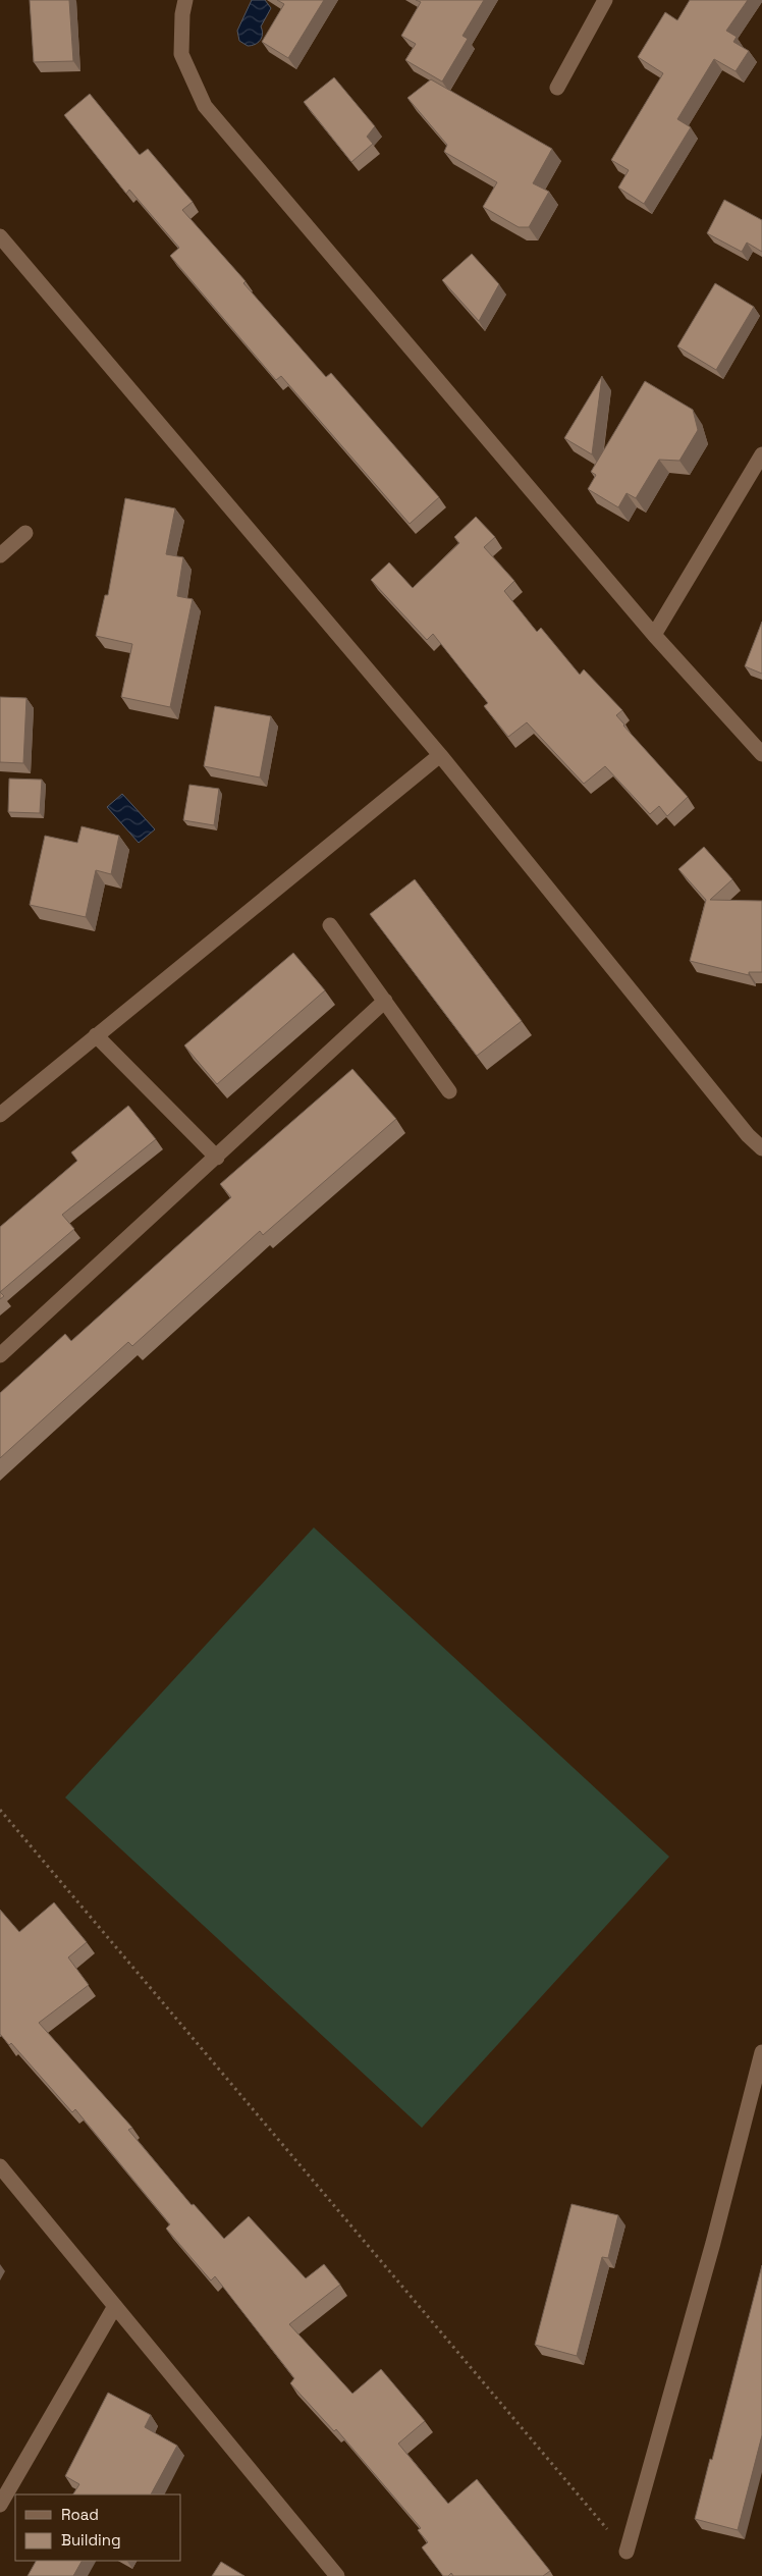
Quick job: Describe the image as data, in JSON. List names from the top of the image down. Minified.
{"legend":["Road","Building"]}
